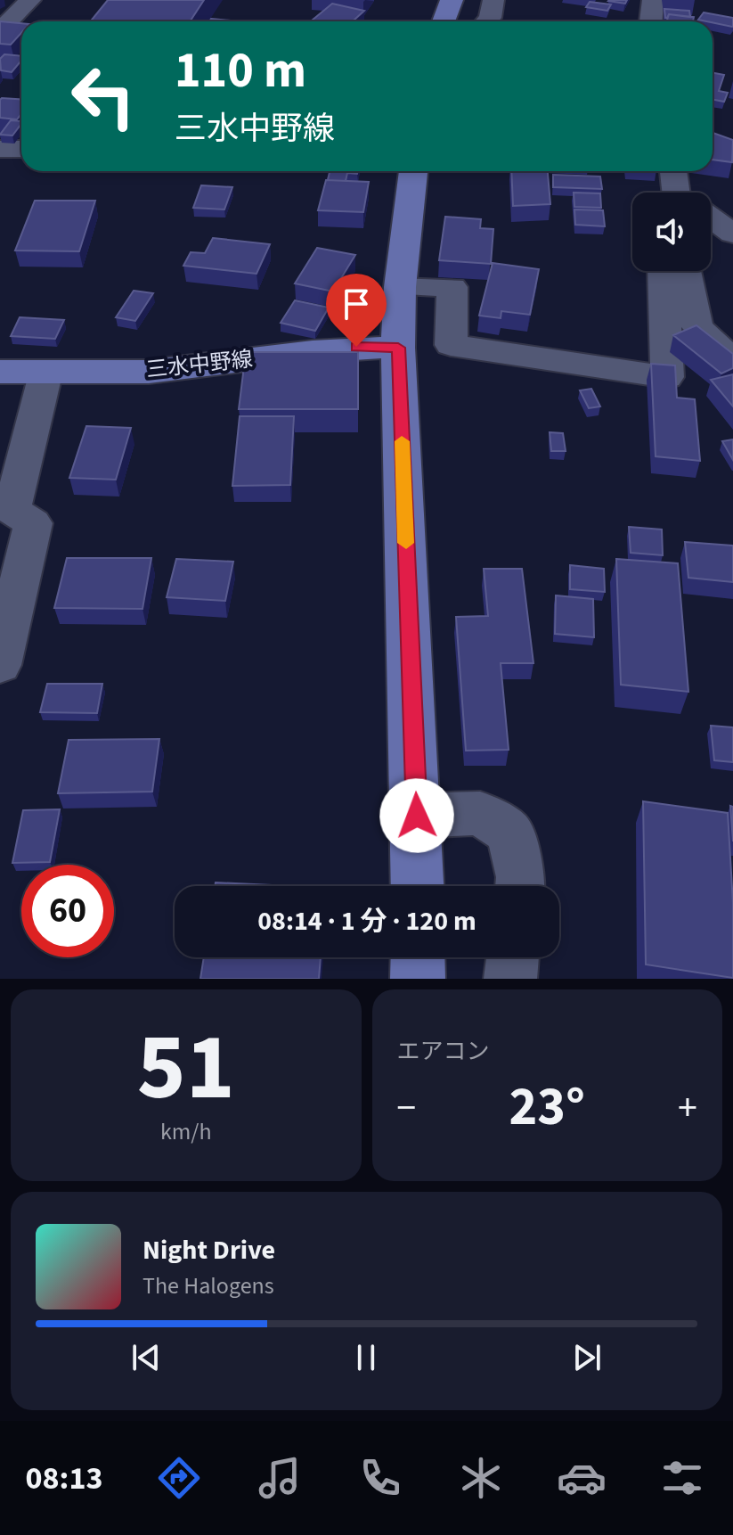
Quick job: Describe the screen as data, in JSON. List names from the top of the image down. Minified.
{"streets":{"main road":["三水中野線"]},"page":{"turn":["110 m","三水中野線"],"limit":"60","trip":"08:14 · 1 分 · 120 m","tile":[["51","km/h"],"エアコン"],"heat":["−","23°","+"],"song":["Night Drive","The Halogens"],"tabs":"08:13"}}
